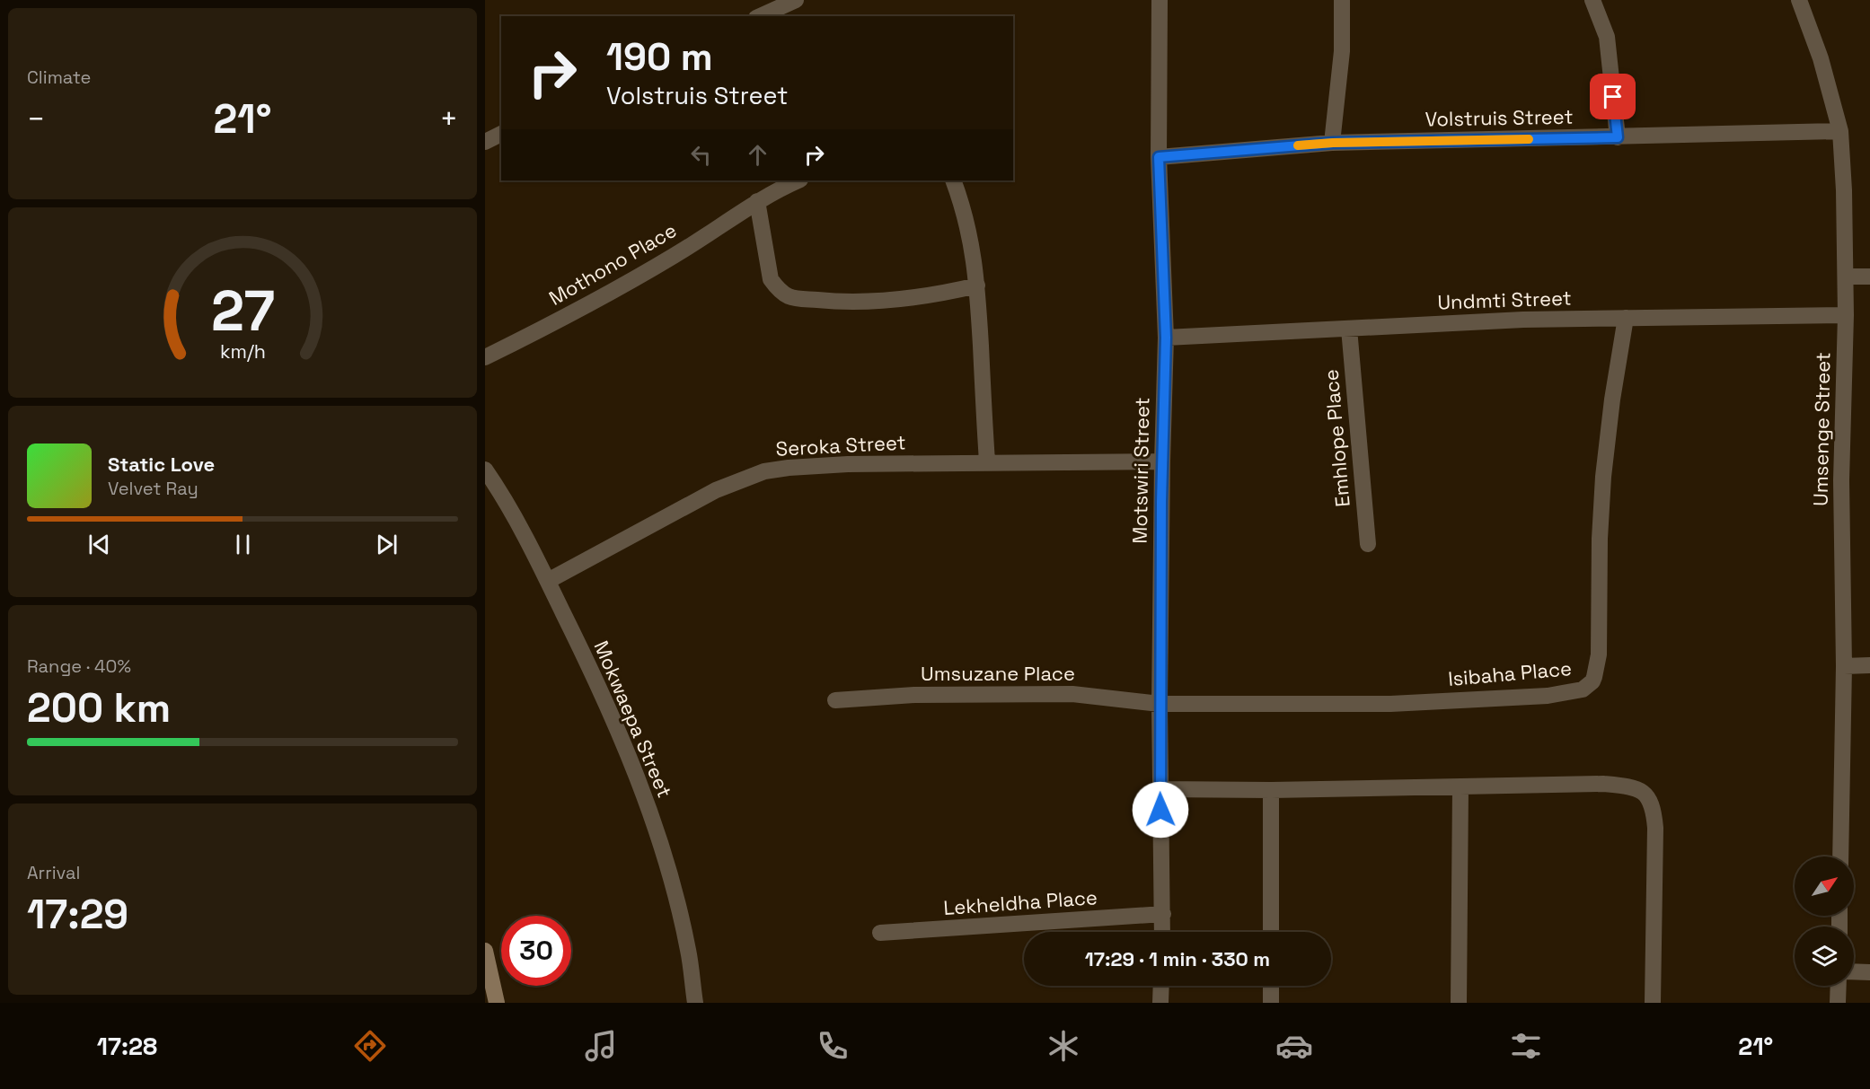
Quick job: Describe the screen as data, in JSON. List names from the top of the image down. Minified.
{"streets":{"street":["Volstruis Street","Mothono Place","Undmti Street","Umsenge Street","Emhlope Place","Seroka Street","Motswiri Street","Umsuzane Place","Isibaha Place","Mokwaepa Street","Lekheldha Place"]},"crossings":[["Volstruis Street","Umsenge Street"],["Volstruis Street","Motswiri Street"],["Undmti Street","Umsenge Street"],["Undmti Street","Emhlope Place"],["Undmti Street","Motswiri Street"],["Undmti Street","Isibaha Place"],["Seroka Street","Motswiri Street"],["Seroka Street","Mokwaepa Street"],["Motswiri Street","Umsuzane Place"],["Motswiri Street","Isibaha Place"],["Motswiri Street","Lekheldha Place"],["Umsuzane Place","Isibaha Place"]],"north":"top right","page":{"tile":["Climate",["Range · 40%","200 km"],["Arrival","17:29"]],"turn":["190 m","Volstruis Street"],"heat":["−","21°","+"],"song":["Static Love","Velvet Ray"],"limit":"30","trip":"17:29 · 1 min · 330 m","tabs":["17:28","21°"],"gauge":["27","km/h"]}}
